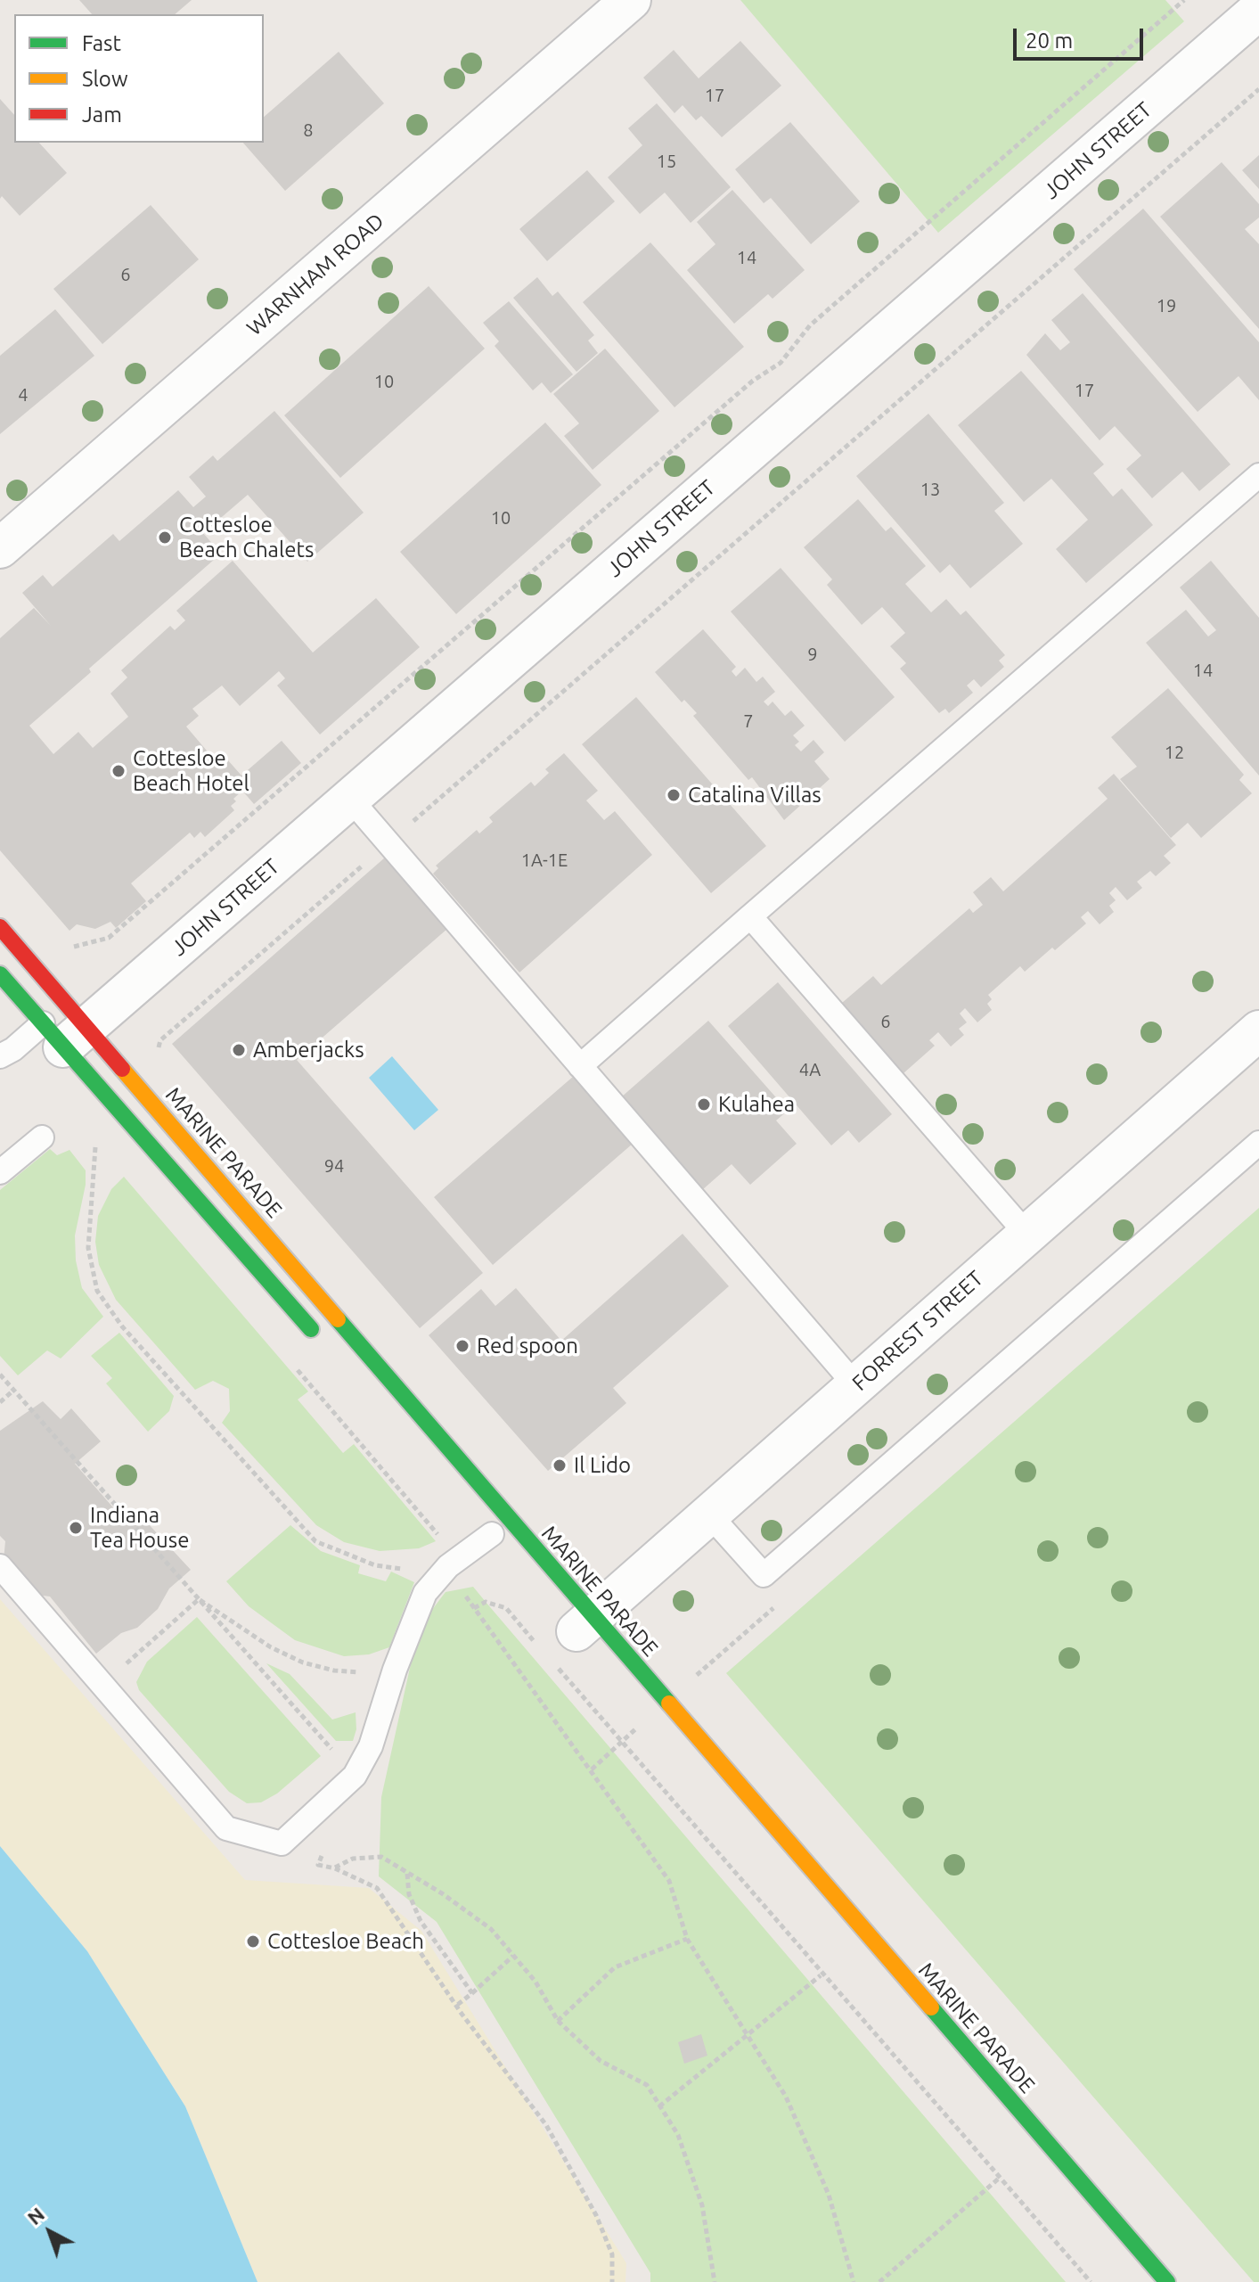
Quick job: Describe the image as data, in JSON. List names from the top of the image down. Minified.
{"streets":{"main road":["MARINE PARADE"],"street":["JOHN STREET","WARNHAM ROAD","FORREST STREET"]},"crossings":[["JOHN STREET","MARINE PARADE"],["MARINE PARADE","FORREST STREET"]],"places":["Cottesloe Beach Chalets","Cottesloe Beach Hotel","Catalina Villas","Amberjacks","Kulahea","Red spoon","Il Lido","Indiana Tea House","Cottesloe Beach"],"house_numbers":["17","8","15","14","6","19","10","17","4","13","10","9","14","7","12","1A-1E","6","4A","94"],"legend":["Fast","Slow","Jam"],"scale_bar":"20 m","north":"top left"}
